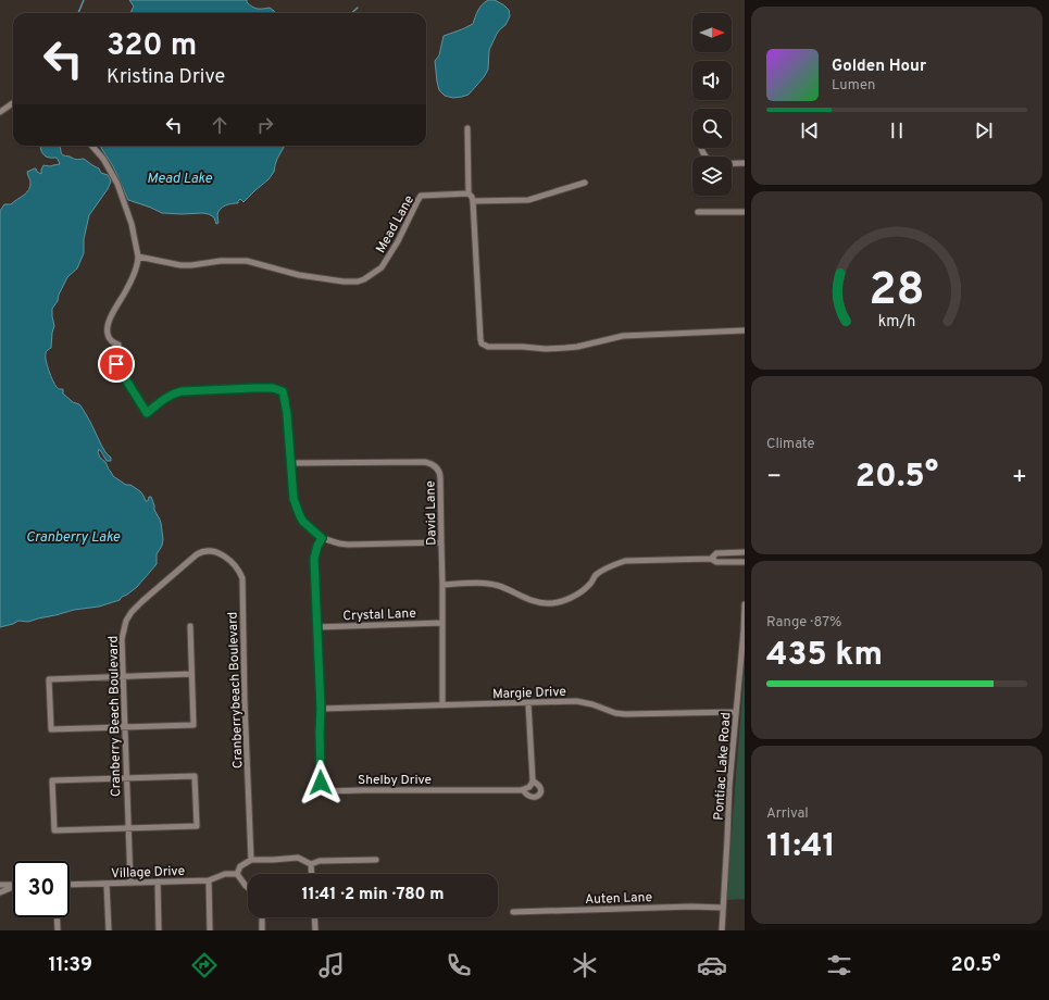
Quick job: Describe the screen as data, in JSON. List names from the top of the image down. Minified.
{"streets":{"street":["Mead Lane","David Lane","Crystal Lane","Cranberrybeach Boulevard","Margie Drive","Cranberry Beach Boulevard","Pontiac Lake Road","Shelby Drive","Village Drive","Auten Lane"]},"crossings":[["David Lane","Crystal Lane"],["David Lane","Margie Drive"],["Crystal Lane","Shelby Drive"],["Cranberrybeach Boulevard","Cranberry Beach Boulevard"],["Margie Drive","Pontiac Lake Road"],["Margie Drive","Shelby Drive"],["Cranberry Beach Boulevard","Village Drive"],["Pontiac Lake Road","Auten Lane"]],"water":["Mead Lake","Cranberry Lake"],"north":"right","page":{"turn":["320 m","Kristina Drive"],"song":["Golden Hour","Lumen"],"tile":["Climate",["Range · 87%","435 km"],["Arrival","11:41"]],"heat":["−","20.5°","+"],"limit":"30","trip":"11:41 · 2 min · 780 m","tabs":["11:39","20.5°"],"gauge":["28","km/h"]}}
